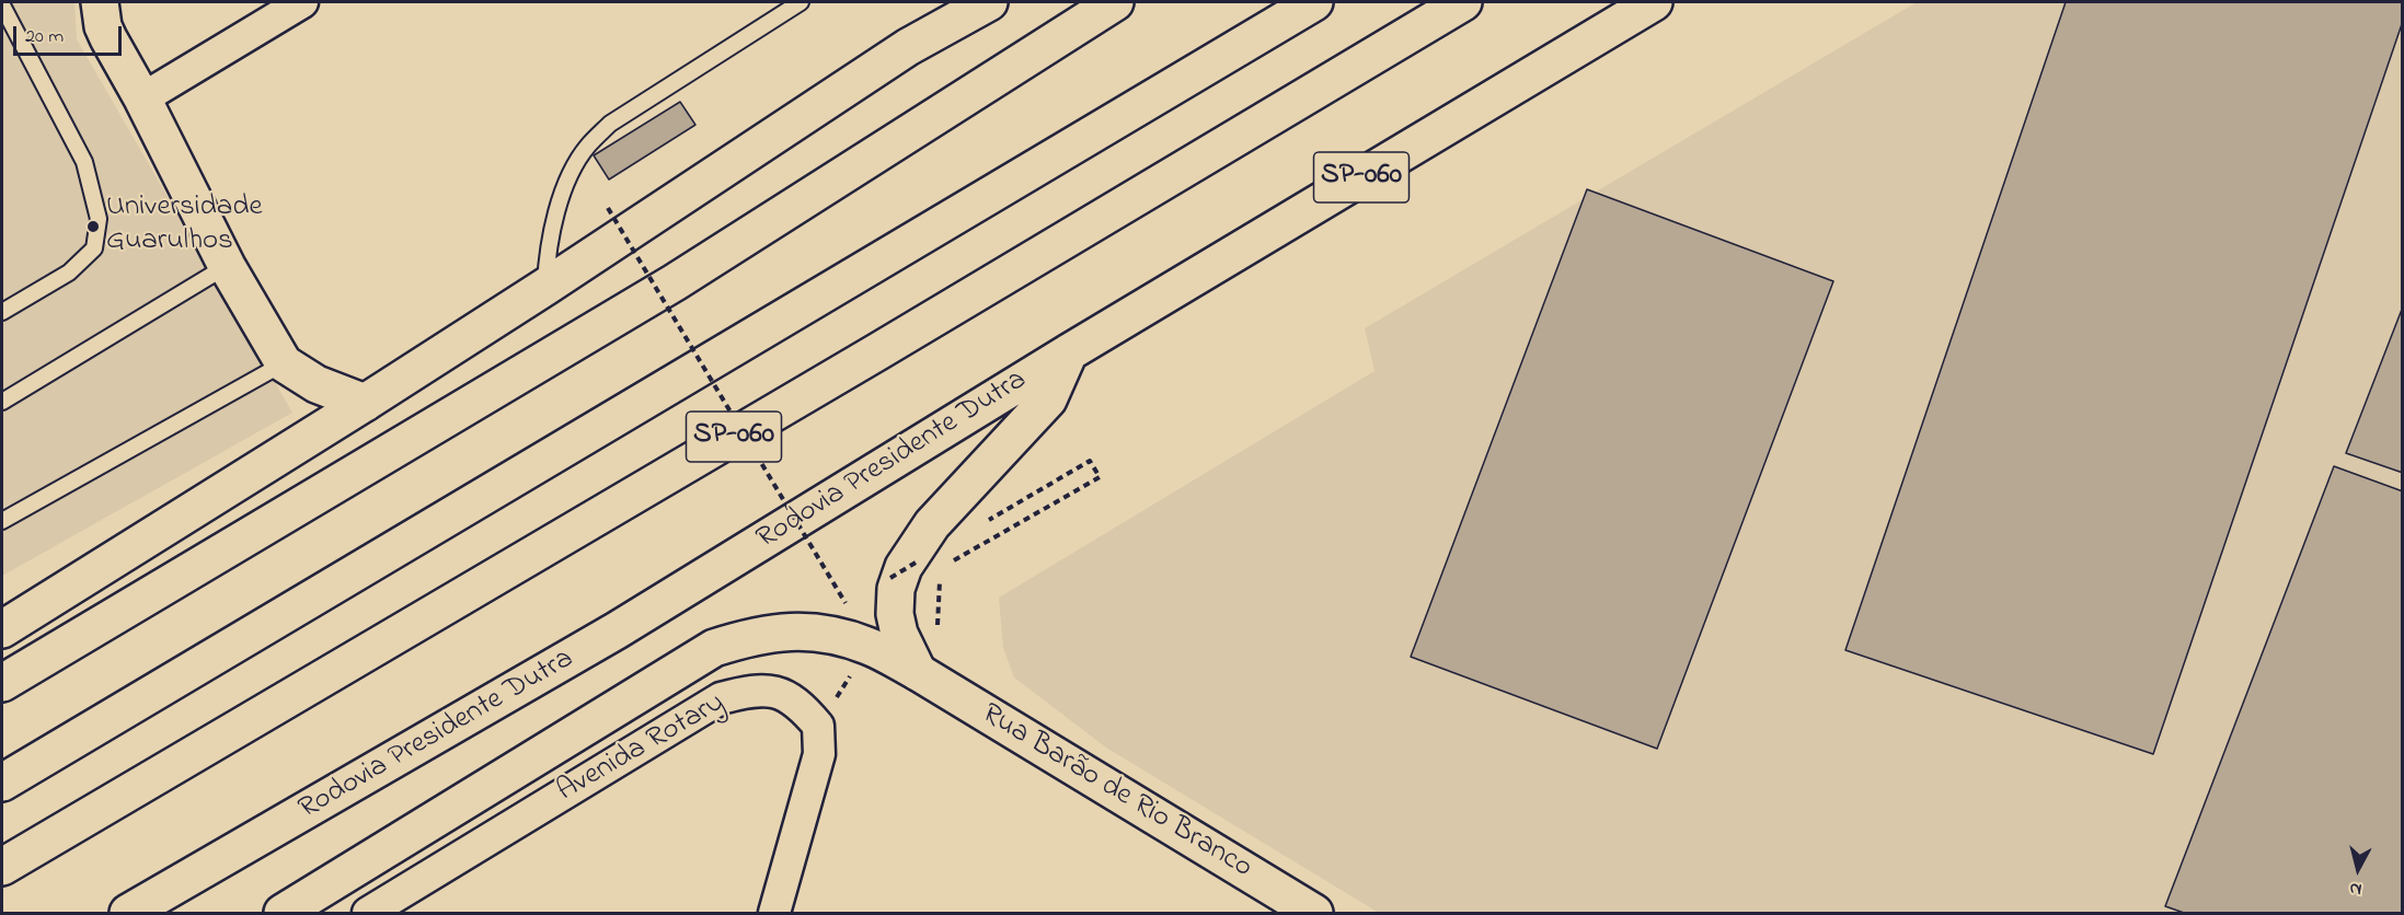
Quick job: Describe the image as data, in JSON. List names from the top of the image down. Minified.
{"streets":{"main road":["SP-060","Rodovia Presidente Dutra","Rua Barão de Rio Branco"],"street":["Avenida Rotary"]},"places":["Universidade Guarulhos"],"scale_bar":"20 m","north":"bottom"}
